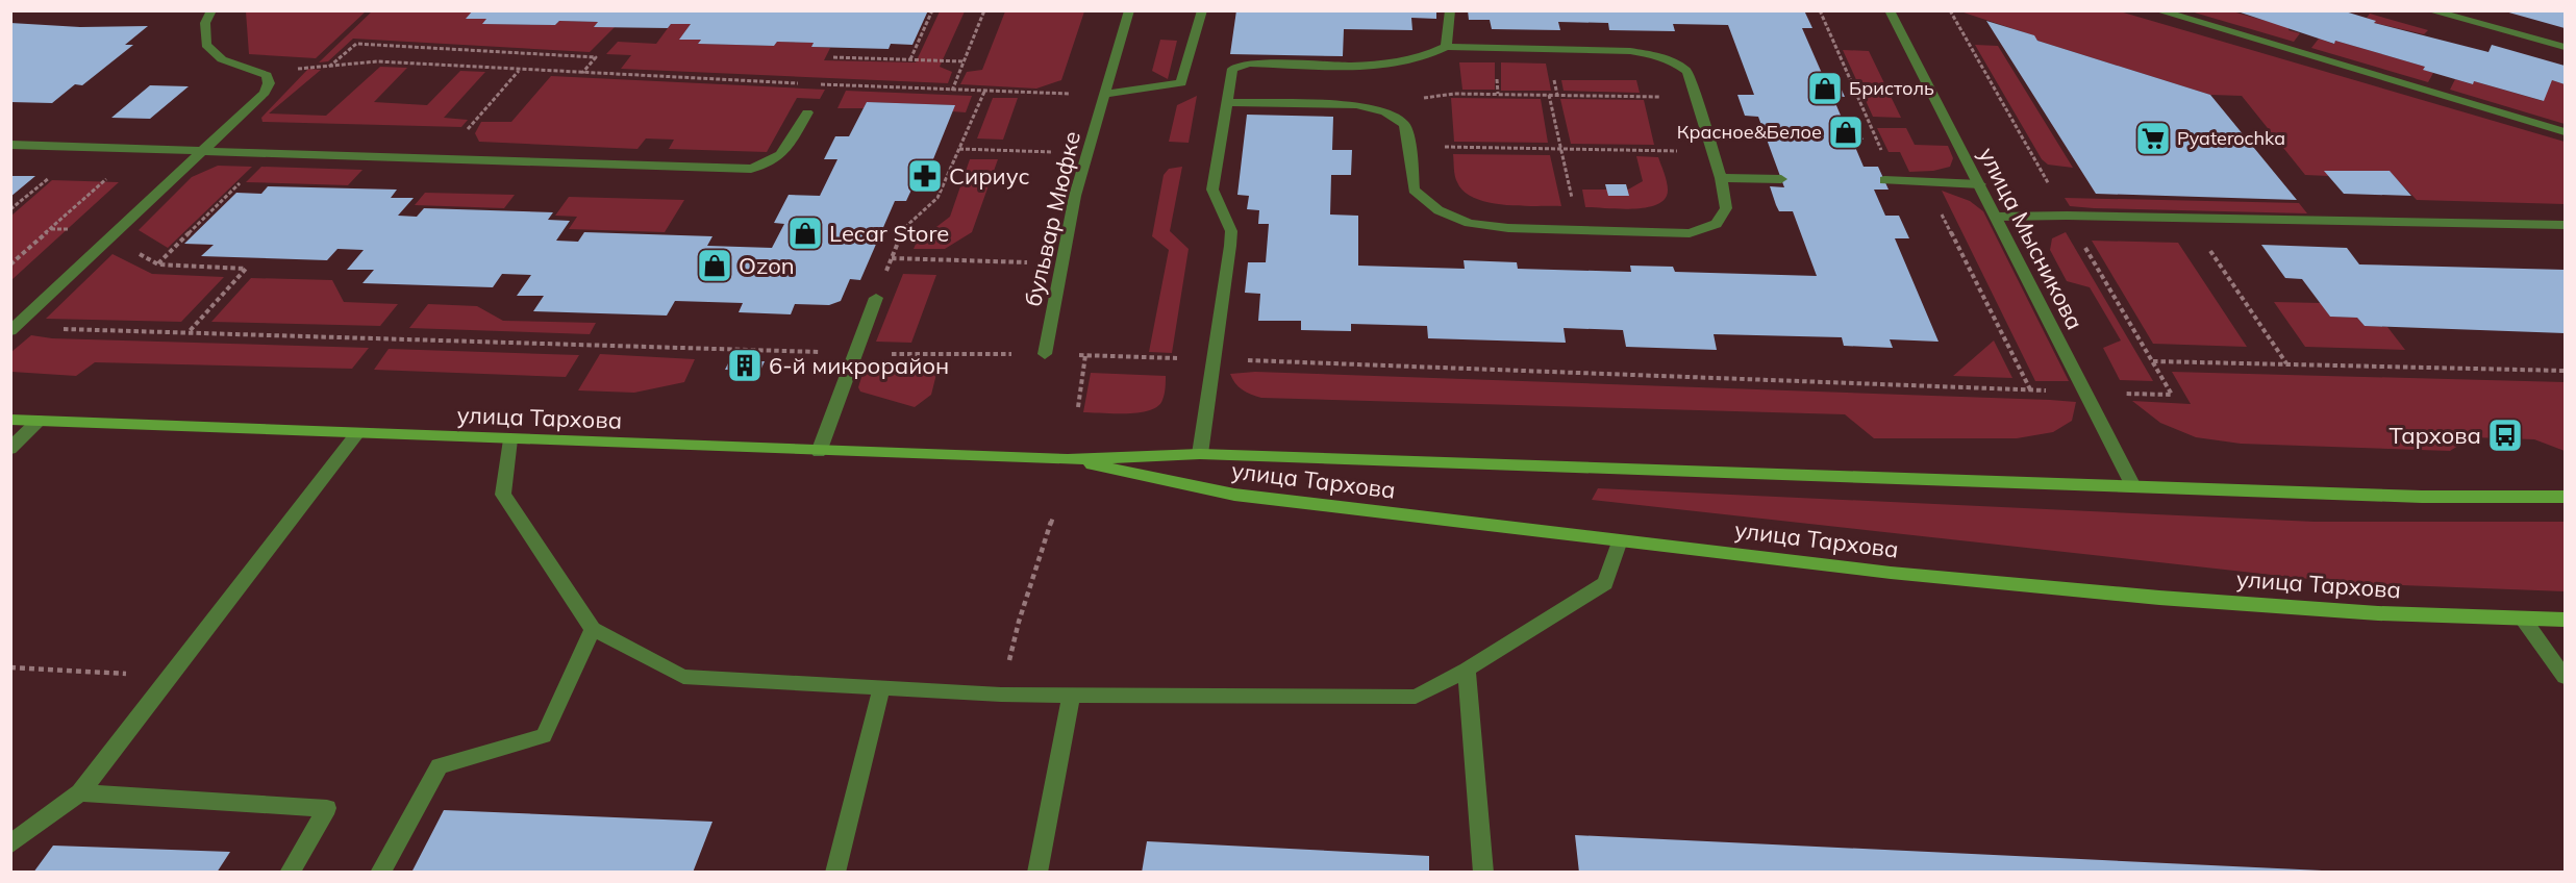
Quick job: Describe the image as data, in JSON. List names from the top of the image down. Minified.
{"streets":{"main road":["улица Тархова"],"street":["бульвар Мюфке","улица Мысникова"]},"crossings":[["улица Мысникова","улица Тархова"]],"places":{"shop":["Бристоль","Красное&Белое","Lecar Store","Ozon"],"supermarket":["Pyaterochka"],"pharmacy":["Сириус"],"building":["6-й микрорайон"],"bus stop":["Тархова"]}}
